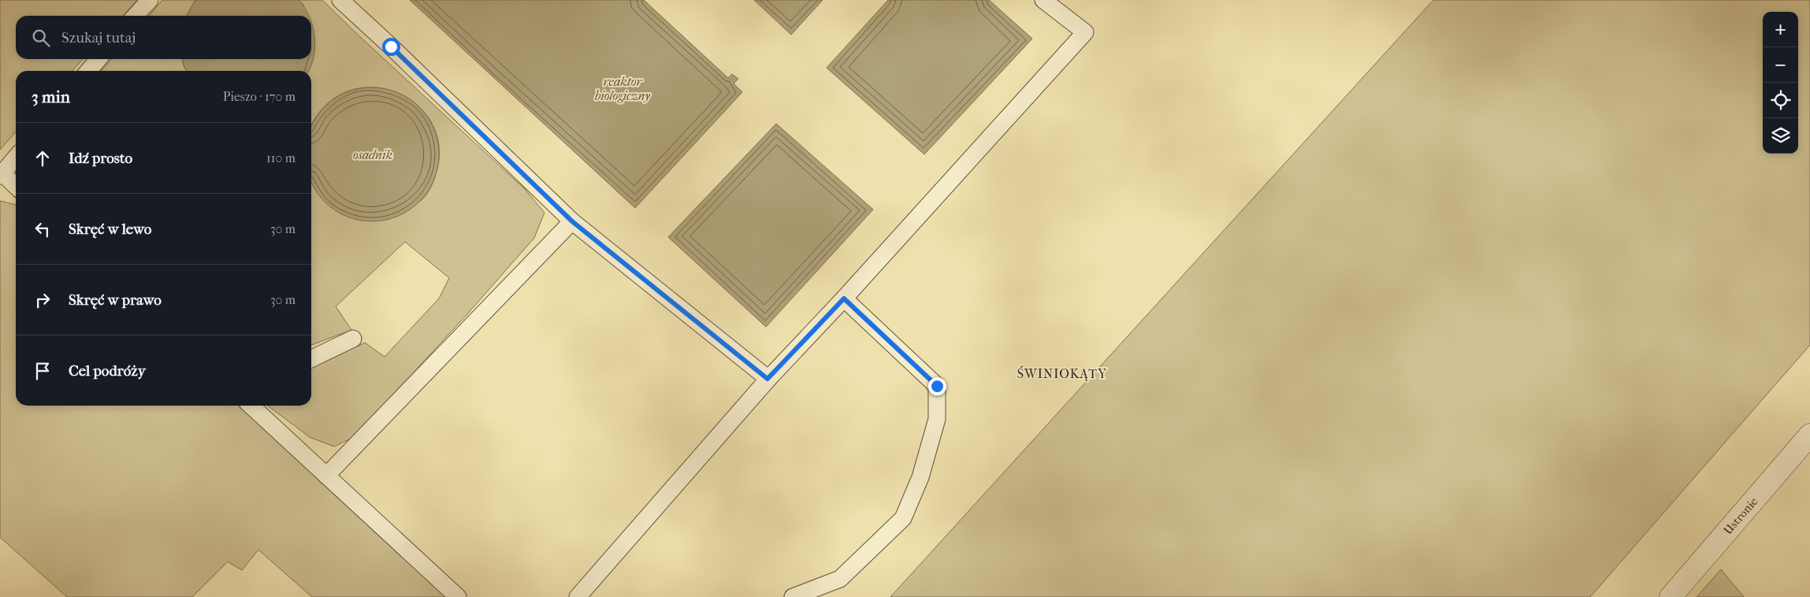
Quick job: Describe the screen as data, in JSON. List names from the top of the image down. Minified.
{"streets":{"street":["Ustronie"]},"districts":["ŚWINIOKĄTY"],"water":["reaktor biologiczny","osadnik"],"page":{"map_buttons":["+","−"],"search":"Szukaj tutaj","heading":["3 min","Pieszo · 170 m"],"list":[["Idź prosto","110 m"],["Skręć w lewo","30 m"],["Skręć w prawo","30 m"],"Cel podróży"]}}
